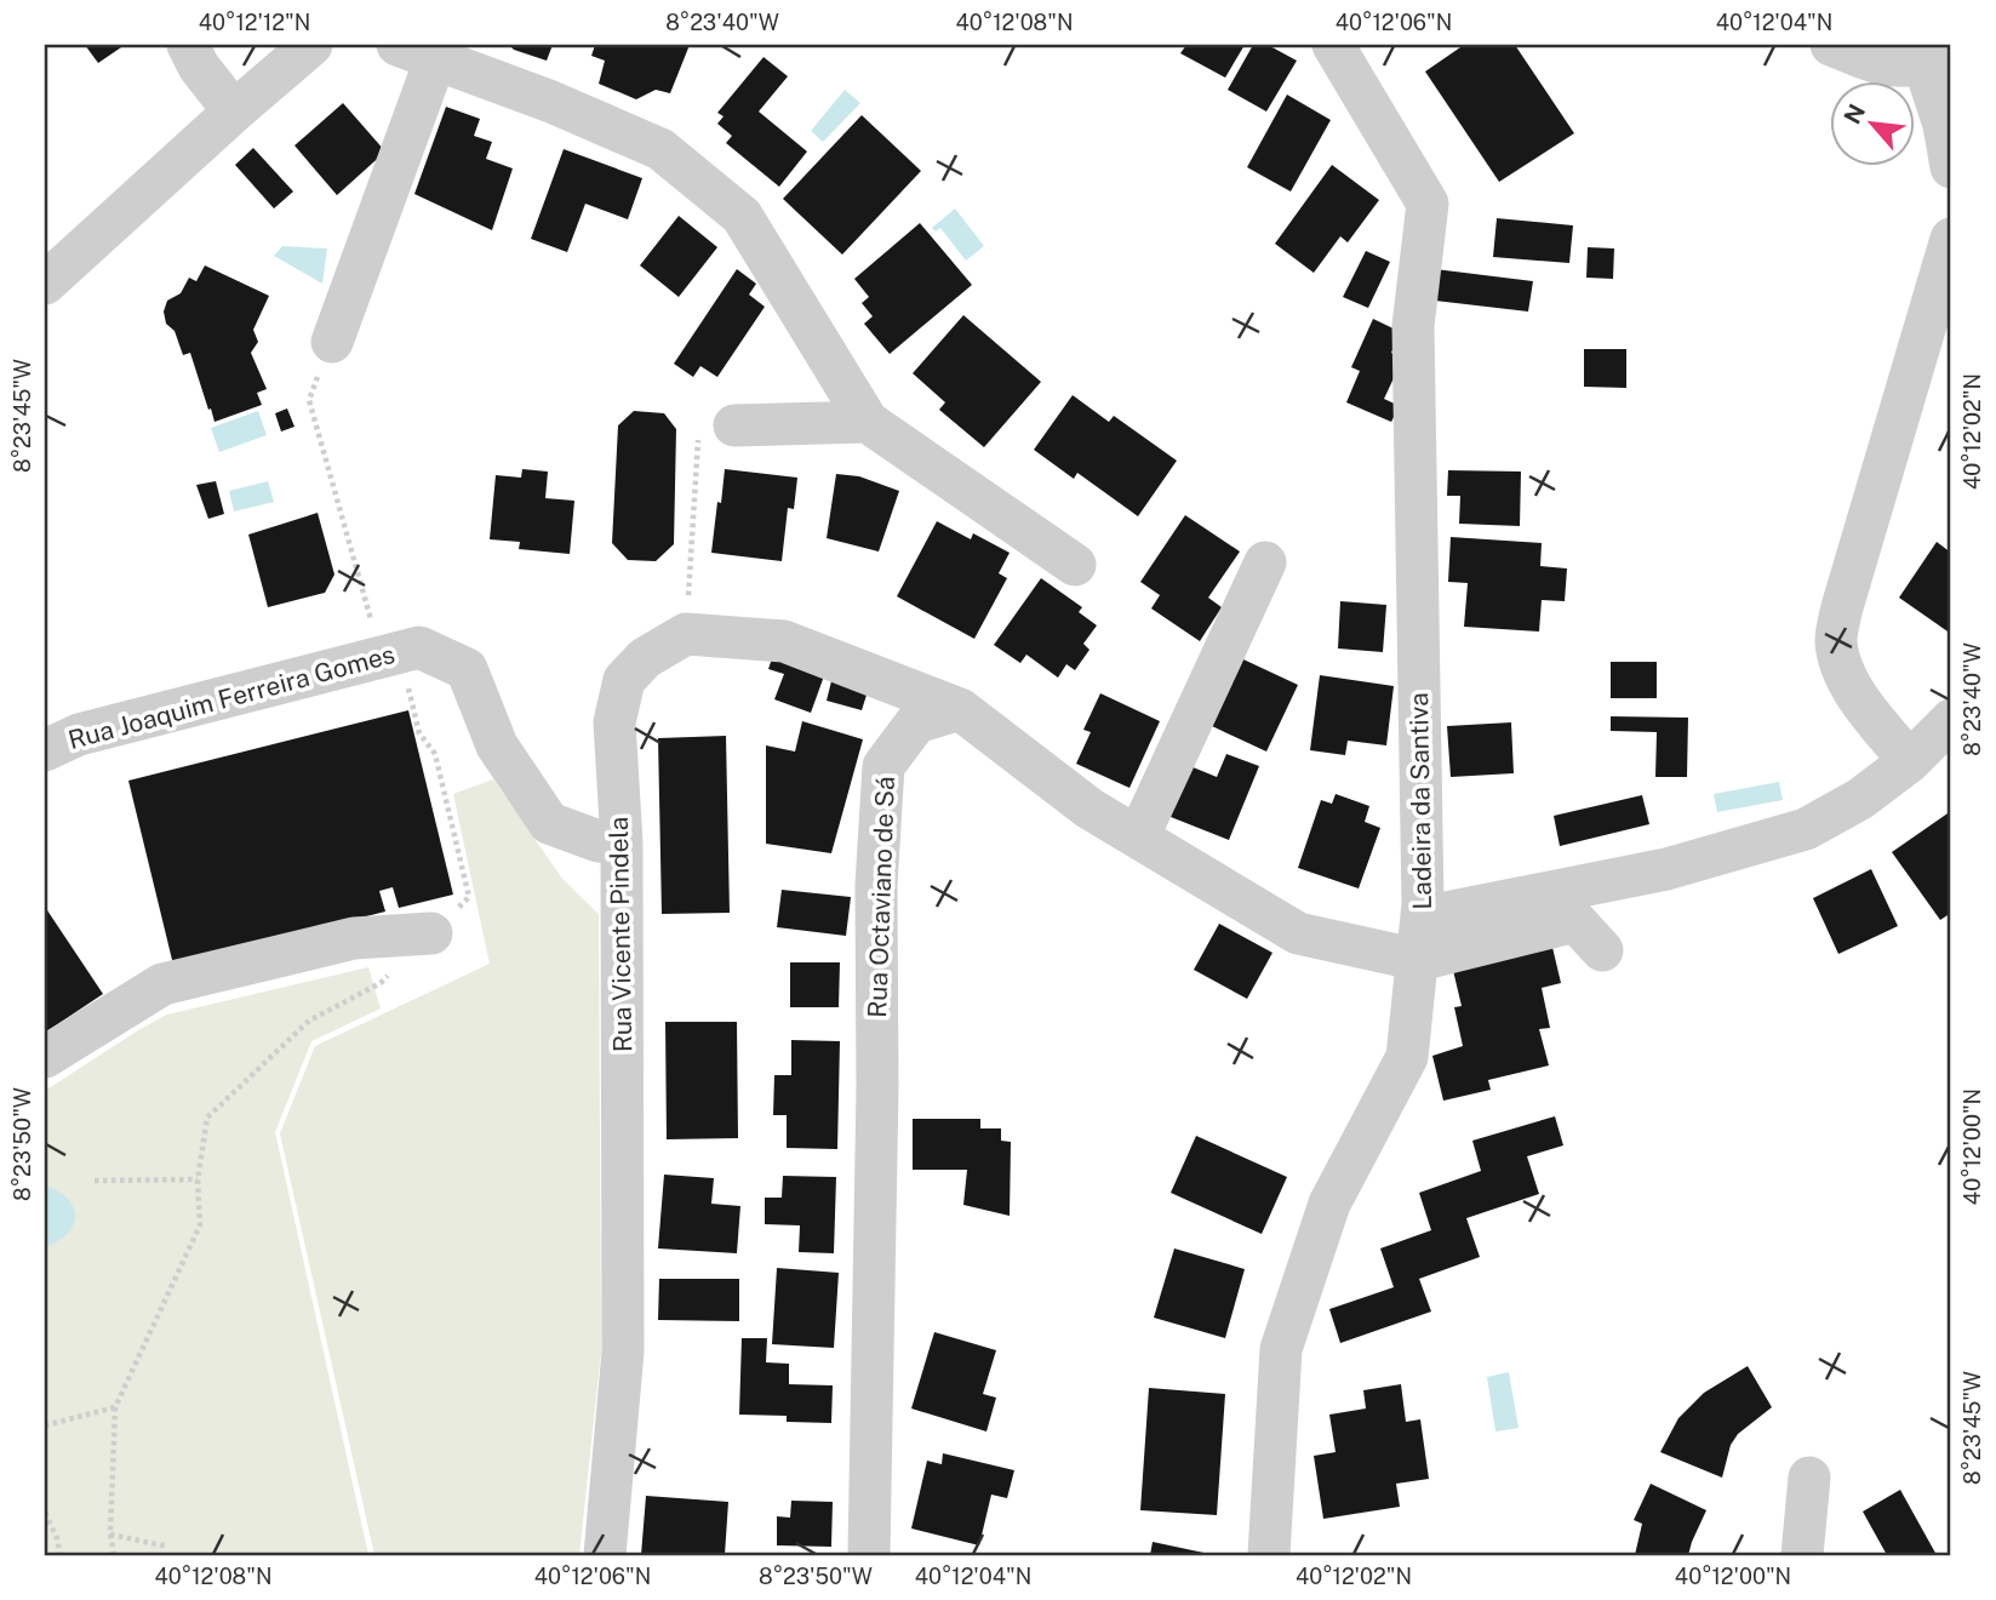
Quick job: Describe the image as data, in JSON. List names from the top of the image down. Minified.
{"streets":{"street":["Rua Joaquim Ferreira Gomes","Ladeira da Santiva","Rua Octaviano de Sá","Rua Vicente Pindela"]},"crossings":[["Rua Joaquim Ferreira Gomes","Rua Vicente Pindela"],["Rua Octaviano de Sá","Rua Vicente Pindela"]],"north":"top left","coordinates":["40°12'12\"N","8°23'40\"W","40°12'08\"N","40°12'06\"N","40°12'04\"N","8°23'45\"W","40°12'02\"N","8°23'50\"W","40°12'00\"N"]}
